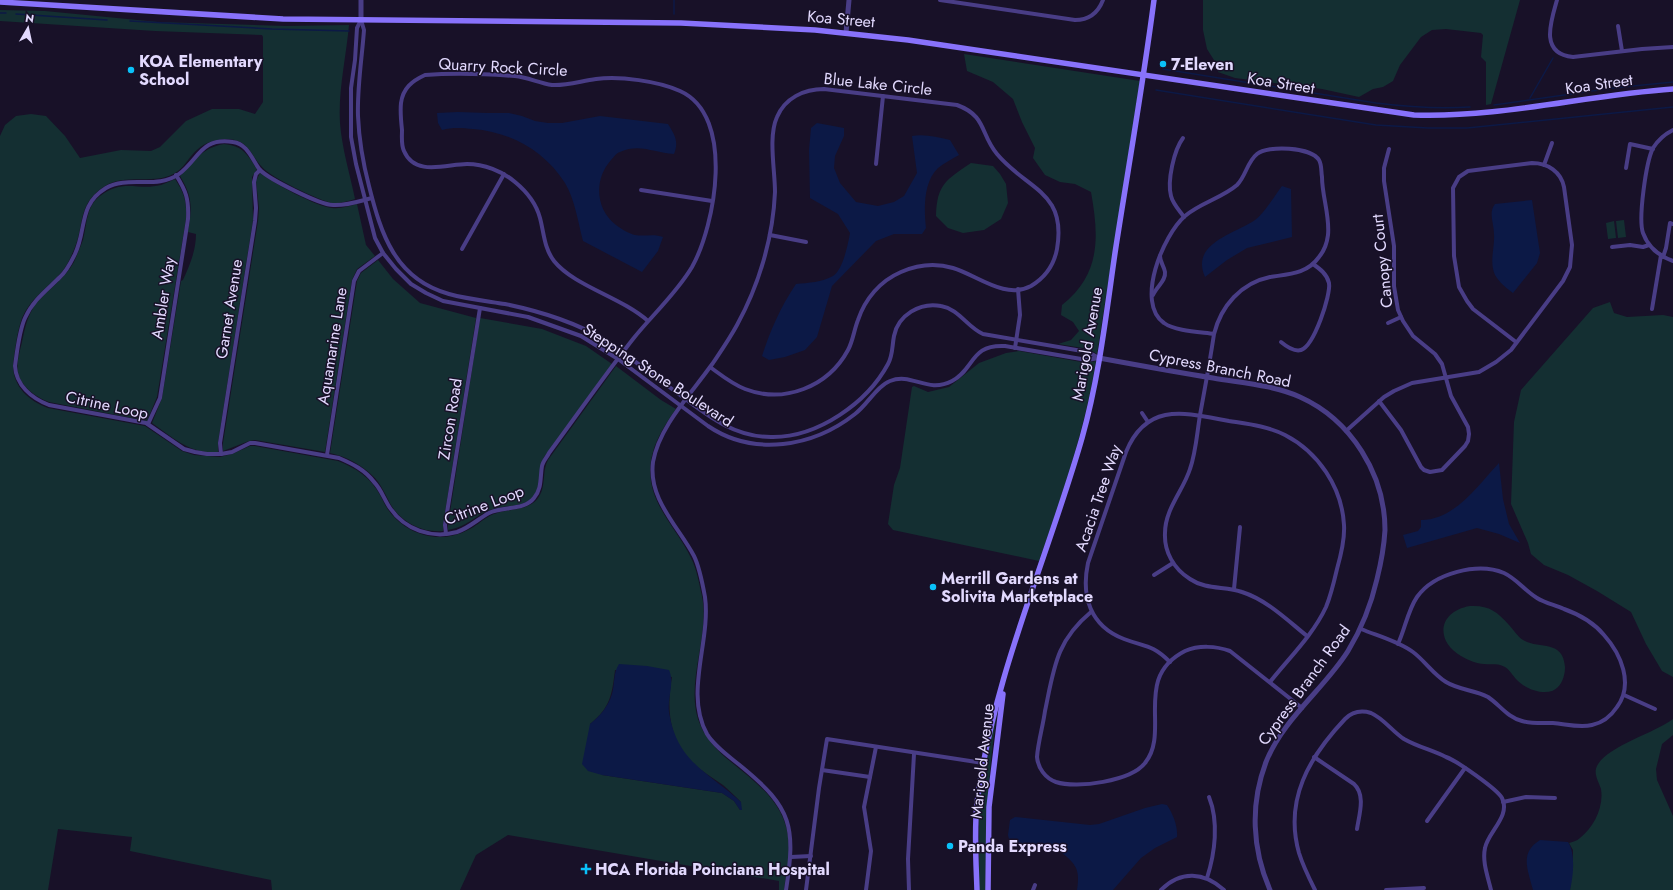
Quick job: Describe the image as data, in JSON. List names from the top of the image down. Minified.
{"streets":{"main road":["Koa Street","Marigold Avenue"],"street":["Quarry Rock Circle","Blue Lake Circle","Canopy Court","Ambler Way","Garnet Avenue","Aquamarine Lane","Cypress Branch Road","Stepping Stone Boulevard","Citrine Loop","Zircon Road","Acacia Tree Way"]},"crossings":[["Koa Street","Marigold Avenue"],["Koa Street","Stepping Stone Boulevard"],["Quarry Rock Circle","Stepping Stone Boulevard"],["Quarry Rock Circle","Citrine Loop"],["Blue Lake Circle","Stepping Stone Boulevard"],["Ambler Way","Citrine Loop"],["Garnet Avenue","Citrine Loop"],["Marigold Avenue","Cypress Branch Road"],["Marigold Avenue","Stepping Stone Boulevard"],["Aquamarine Lane","Stepping Stone Boulevard"],["Aquamarine Lane","Citrine Loop"],["Cypress Branch Road","Stepping Stone Boulevard"],["Stepping Stone Boulevard","Citrine Loop"],["Stepping Stone Boulevard","Zircon Road"],["Citrine Loop","Zircon Road"]],"places":{"other":["7-Eleven","KOA Elementary School","Merrill Gardens at Solivita Marketplace","Panda Express"],"health":["HCA Florida Poinciana Hospital"]},"north":"top"}
